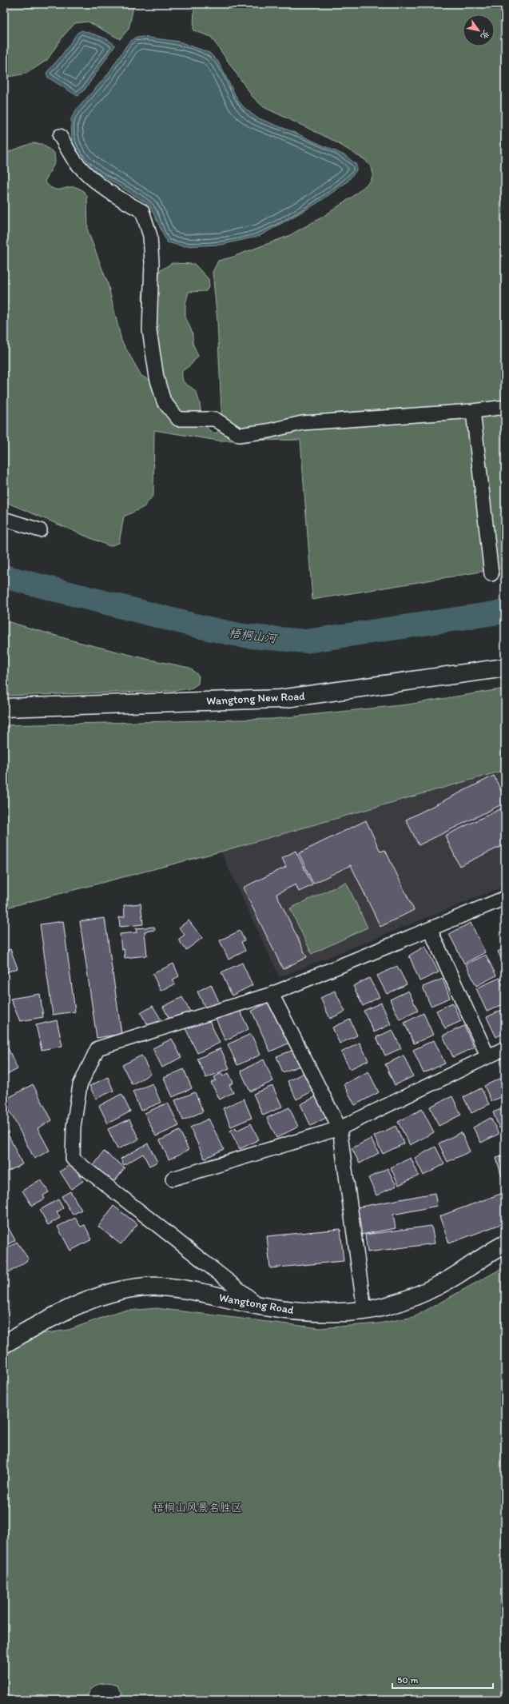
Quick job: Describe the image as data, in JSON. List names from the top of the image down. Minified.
{"streets":{"main road":["Wangtong New Road","Wangtong Road"]},"water":["梧桐山河"],"parks":["梧桐山风景名胜区"],"scale_bar":"50 m","north":"bottom right"}
